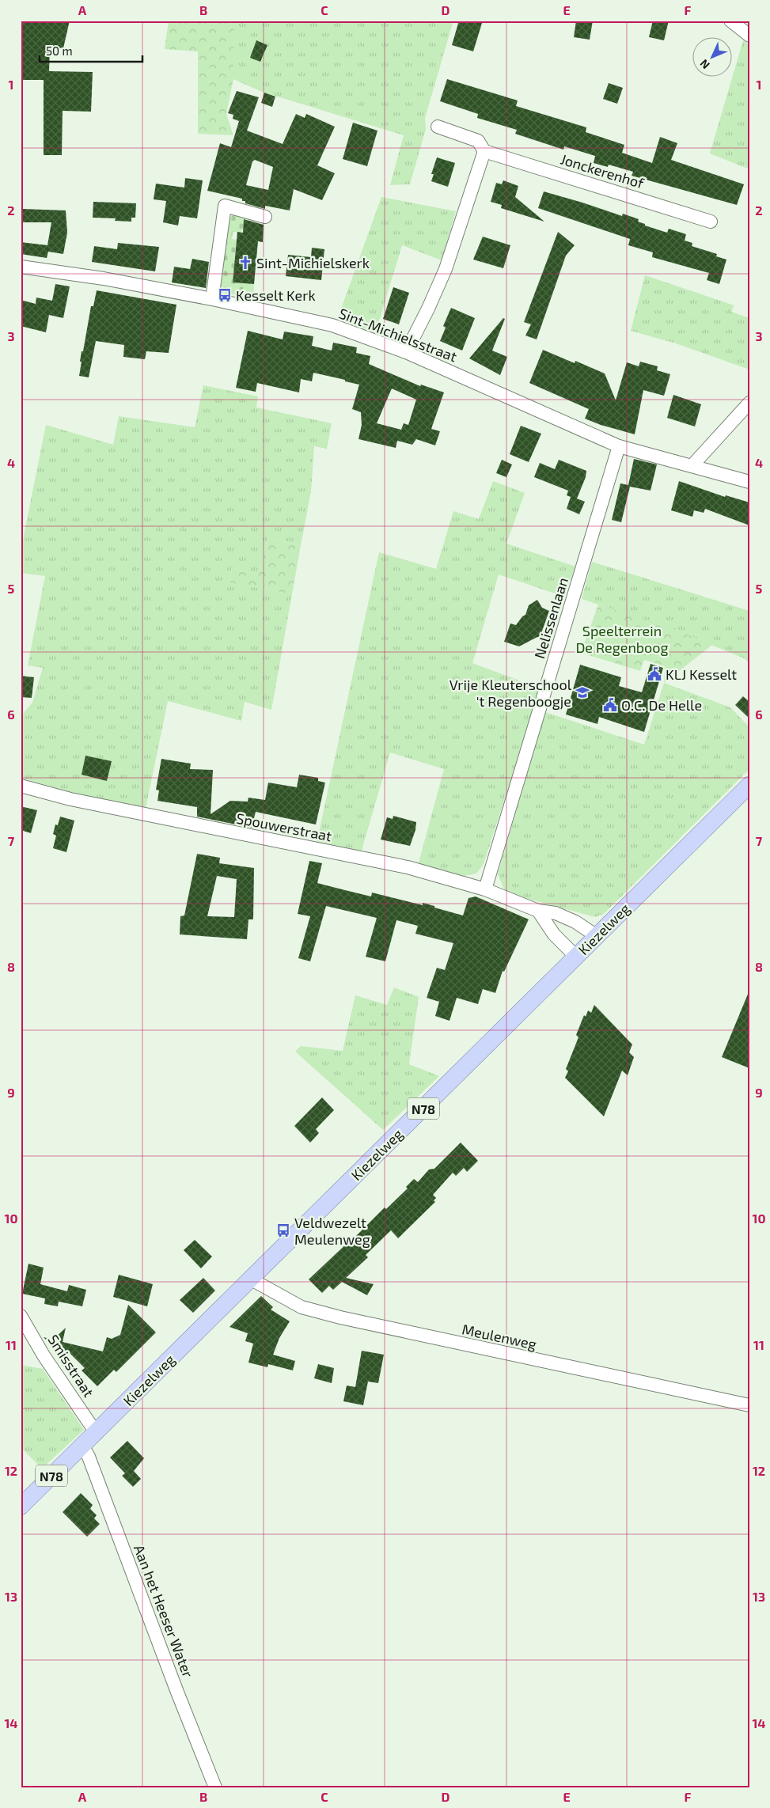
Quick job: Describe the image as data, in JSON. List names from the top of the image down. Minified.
{"streets":{"main road":["Kiezelweg","N78"],"street":["Jonckerenhof","Sint-Michielsstraat","Nelissenlaan","Spouwerstraat","Meulenweg","Smisstraat","Aan het Heeser Water"]},"crossings":[["Sint-Michielsstraat","Nelissenlaan"],["Nelissenlaan","Spouwerstraat"],["Spouwerstraat","Kiezelweg"],["Kiezelweg","Meulenweg"],["Kiezelweg","Smisstraat"],["Kiezelweg","Aan het Heeser Water"]],"parks":["Speelterrein De Regenboog"],"places":{"church":["Sint-Michielskerk"],"bus stop":["Kesselt Kerk","Veldwezelt Meulenweg"],"public building":["KLJ Kesselt","O.C. De Helle"],"school or university":["Vrije Kleuterschool 't Regenboogje"]},"scale_bar":"50 m","north":"bottom left","grid":{"columns":["A","B","C","D","E","F"],"rows":["1","2","3","4","5","6","7","8","9","10","11","12","13","14"]}}
